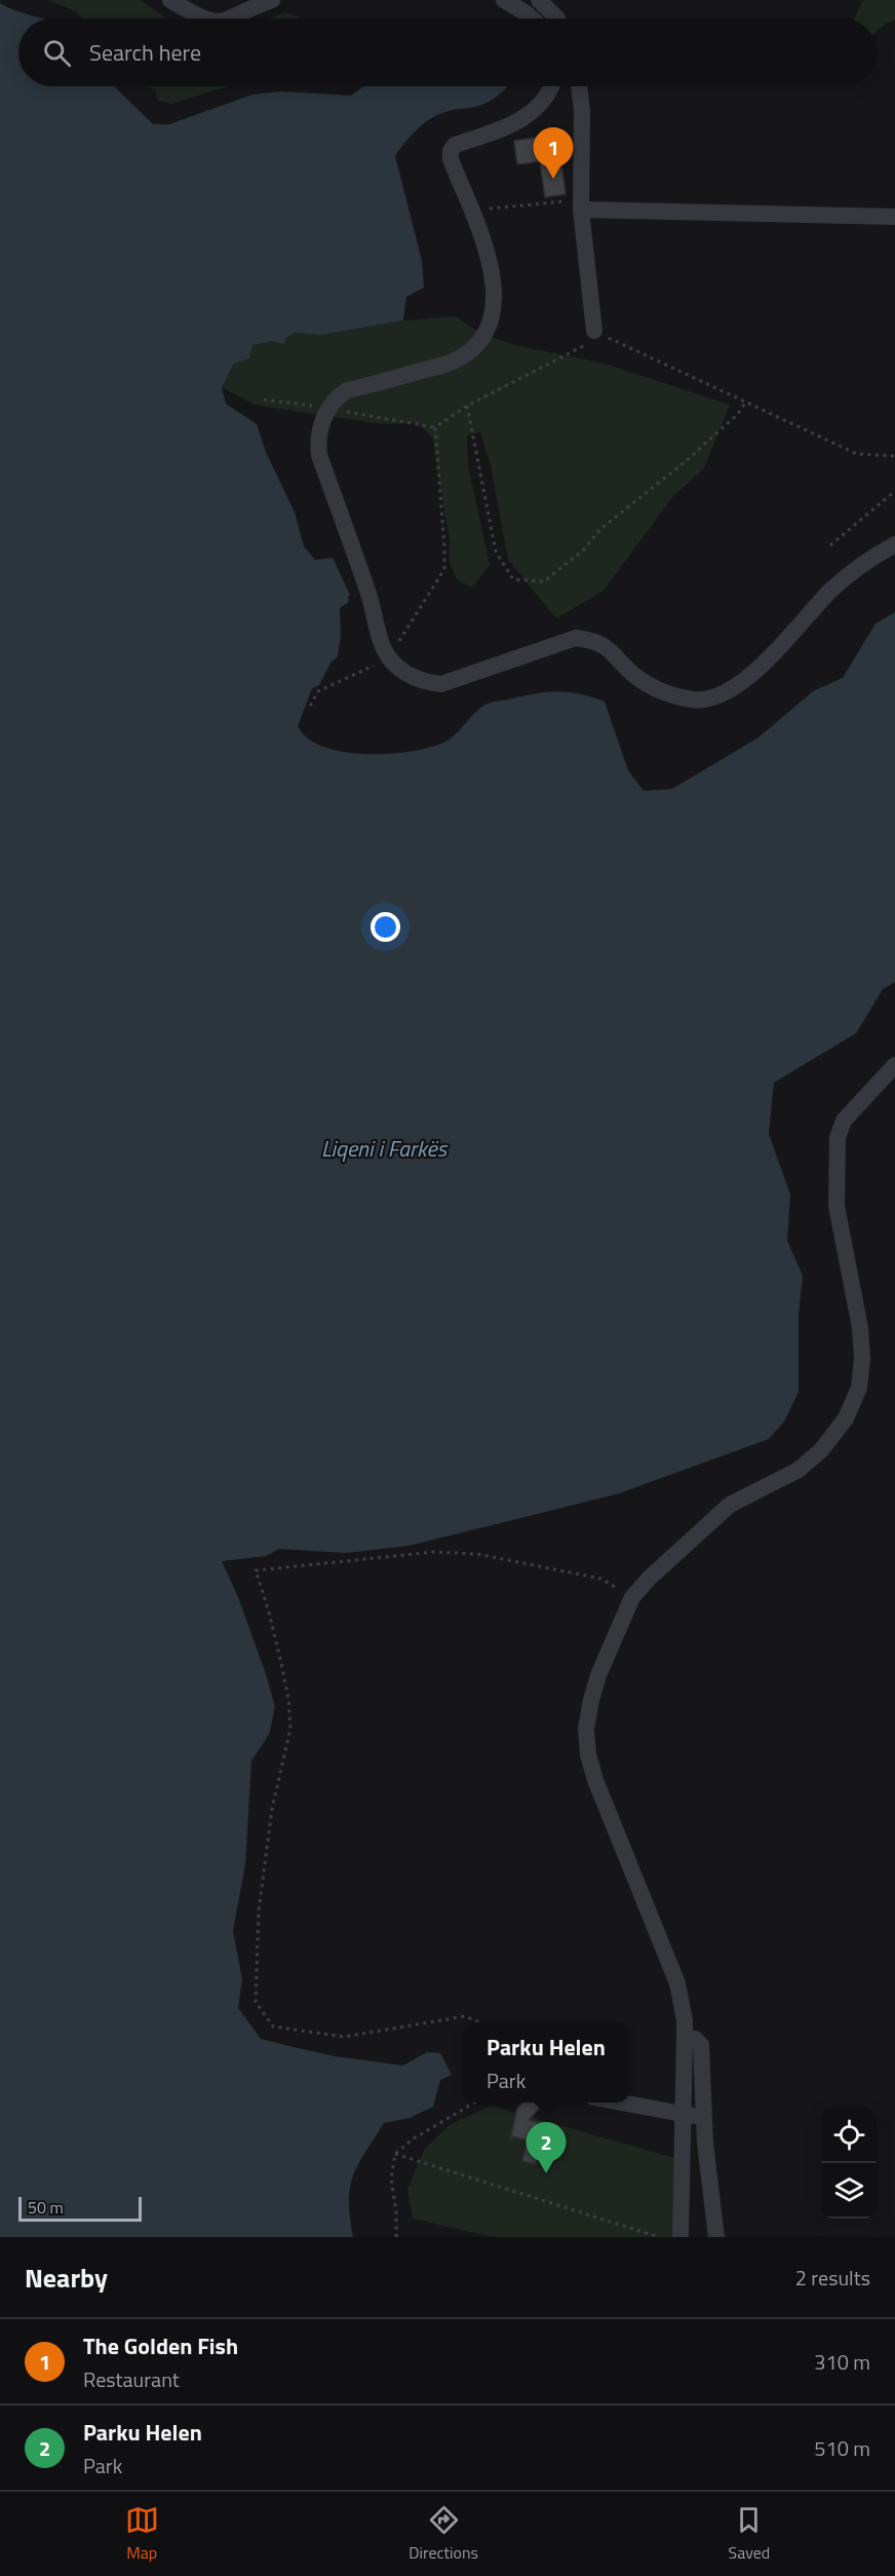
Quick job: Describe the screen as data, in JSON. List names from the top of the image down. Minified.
{"water":["Liqeni i Farkës"],"scale_bar":"50 m","page":{"search":"Search here","pins":["1","2"],"popup":["Parku Helen","Park"],"scale":"50 m","heading":["Nearby","2 results"],"list":[{"mark":"1","name":"The Golden Fish","note":"Restaurant","value":"310 m"},{"mark":"2","name":"Parku Helen","note":"Park","value":"510 m"}],"nav":["Map","Directions","Saved"]}}
